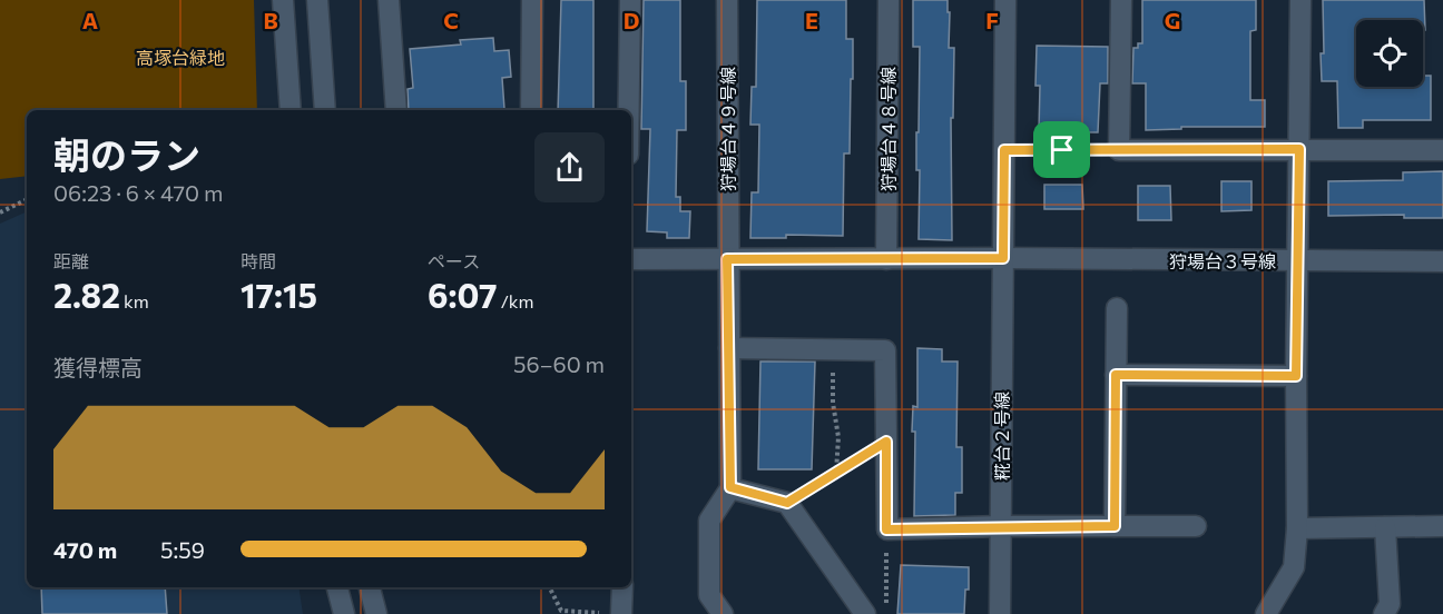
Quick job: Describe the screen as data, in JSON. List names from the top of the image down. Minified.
{"streets":{"street":["狩場台４９号線","狩場台４８号線","狩場台３号線","糀台２号線"]},"crossings":[["狩場台４９号線","狩場台３号線"],["狩場台４８号線","狩場台３号線"],["狩場台３号線","糀台２号線"]],"parks":["高塚台緑地"],"page":{"heading":["朝のラン","06:23 · 6 × 470 m"],"stats":[["距離","2.82 km"],["時間","17:15"],["ペース","6:07 /km"]],"chart":["獲得標高","56–60 m"],"list":[{"name":"470 m","note":"5:59"}]},"grid":{"columns":["A","B","C","D","E","F","G"]}}
